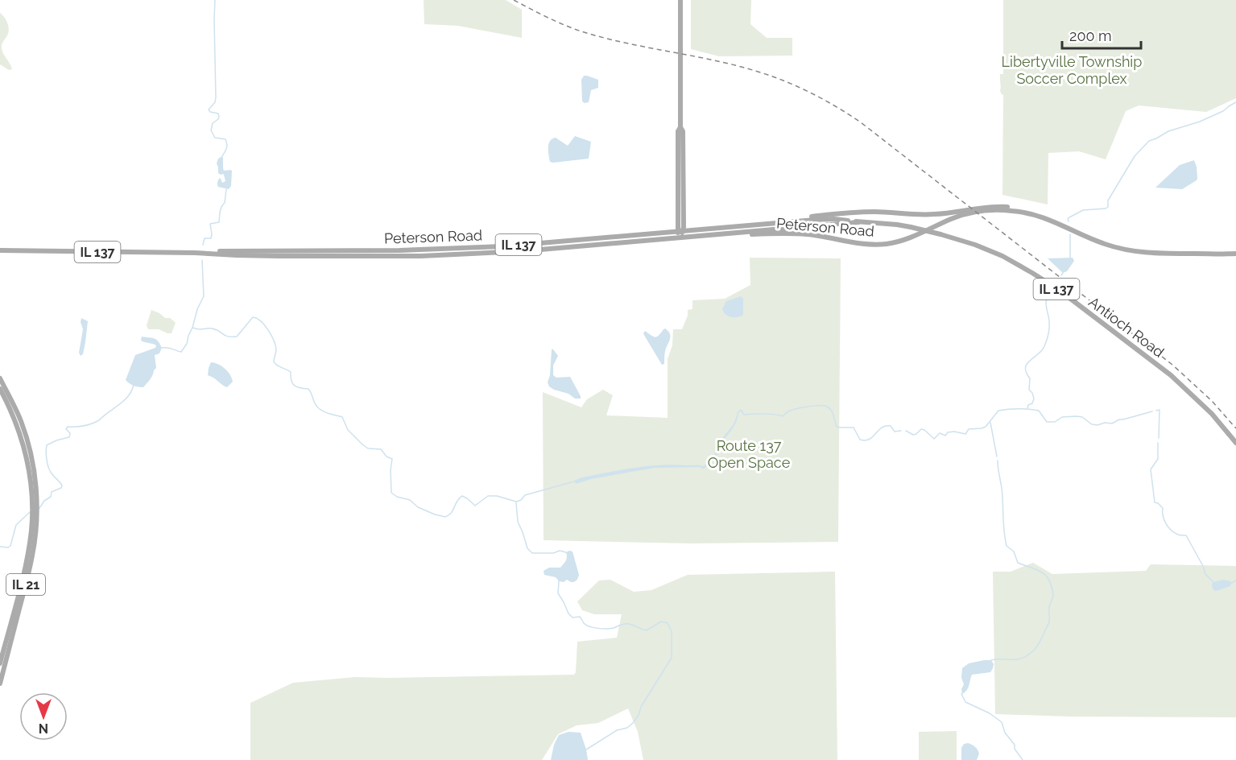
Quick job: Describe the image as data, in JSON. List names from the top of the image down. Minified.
{"streets":{"main road":["Peterson Road","IL 137","Antioch Road","IL 21"]},"crossings":[["Peterson Road","Antioch Road"]],"parks":["Libertyville Township Soccer Complex","Route 137 Open Space"],"scale_bar":"200 m","north":"bottom"}
